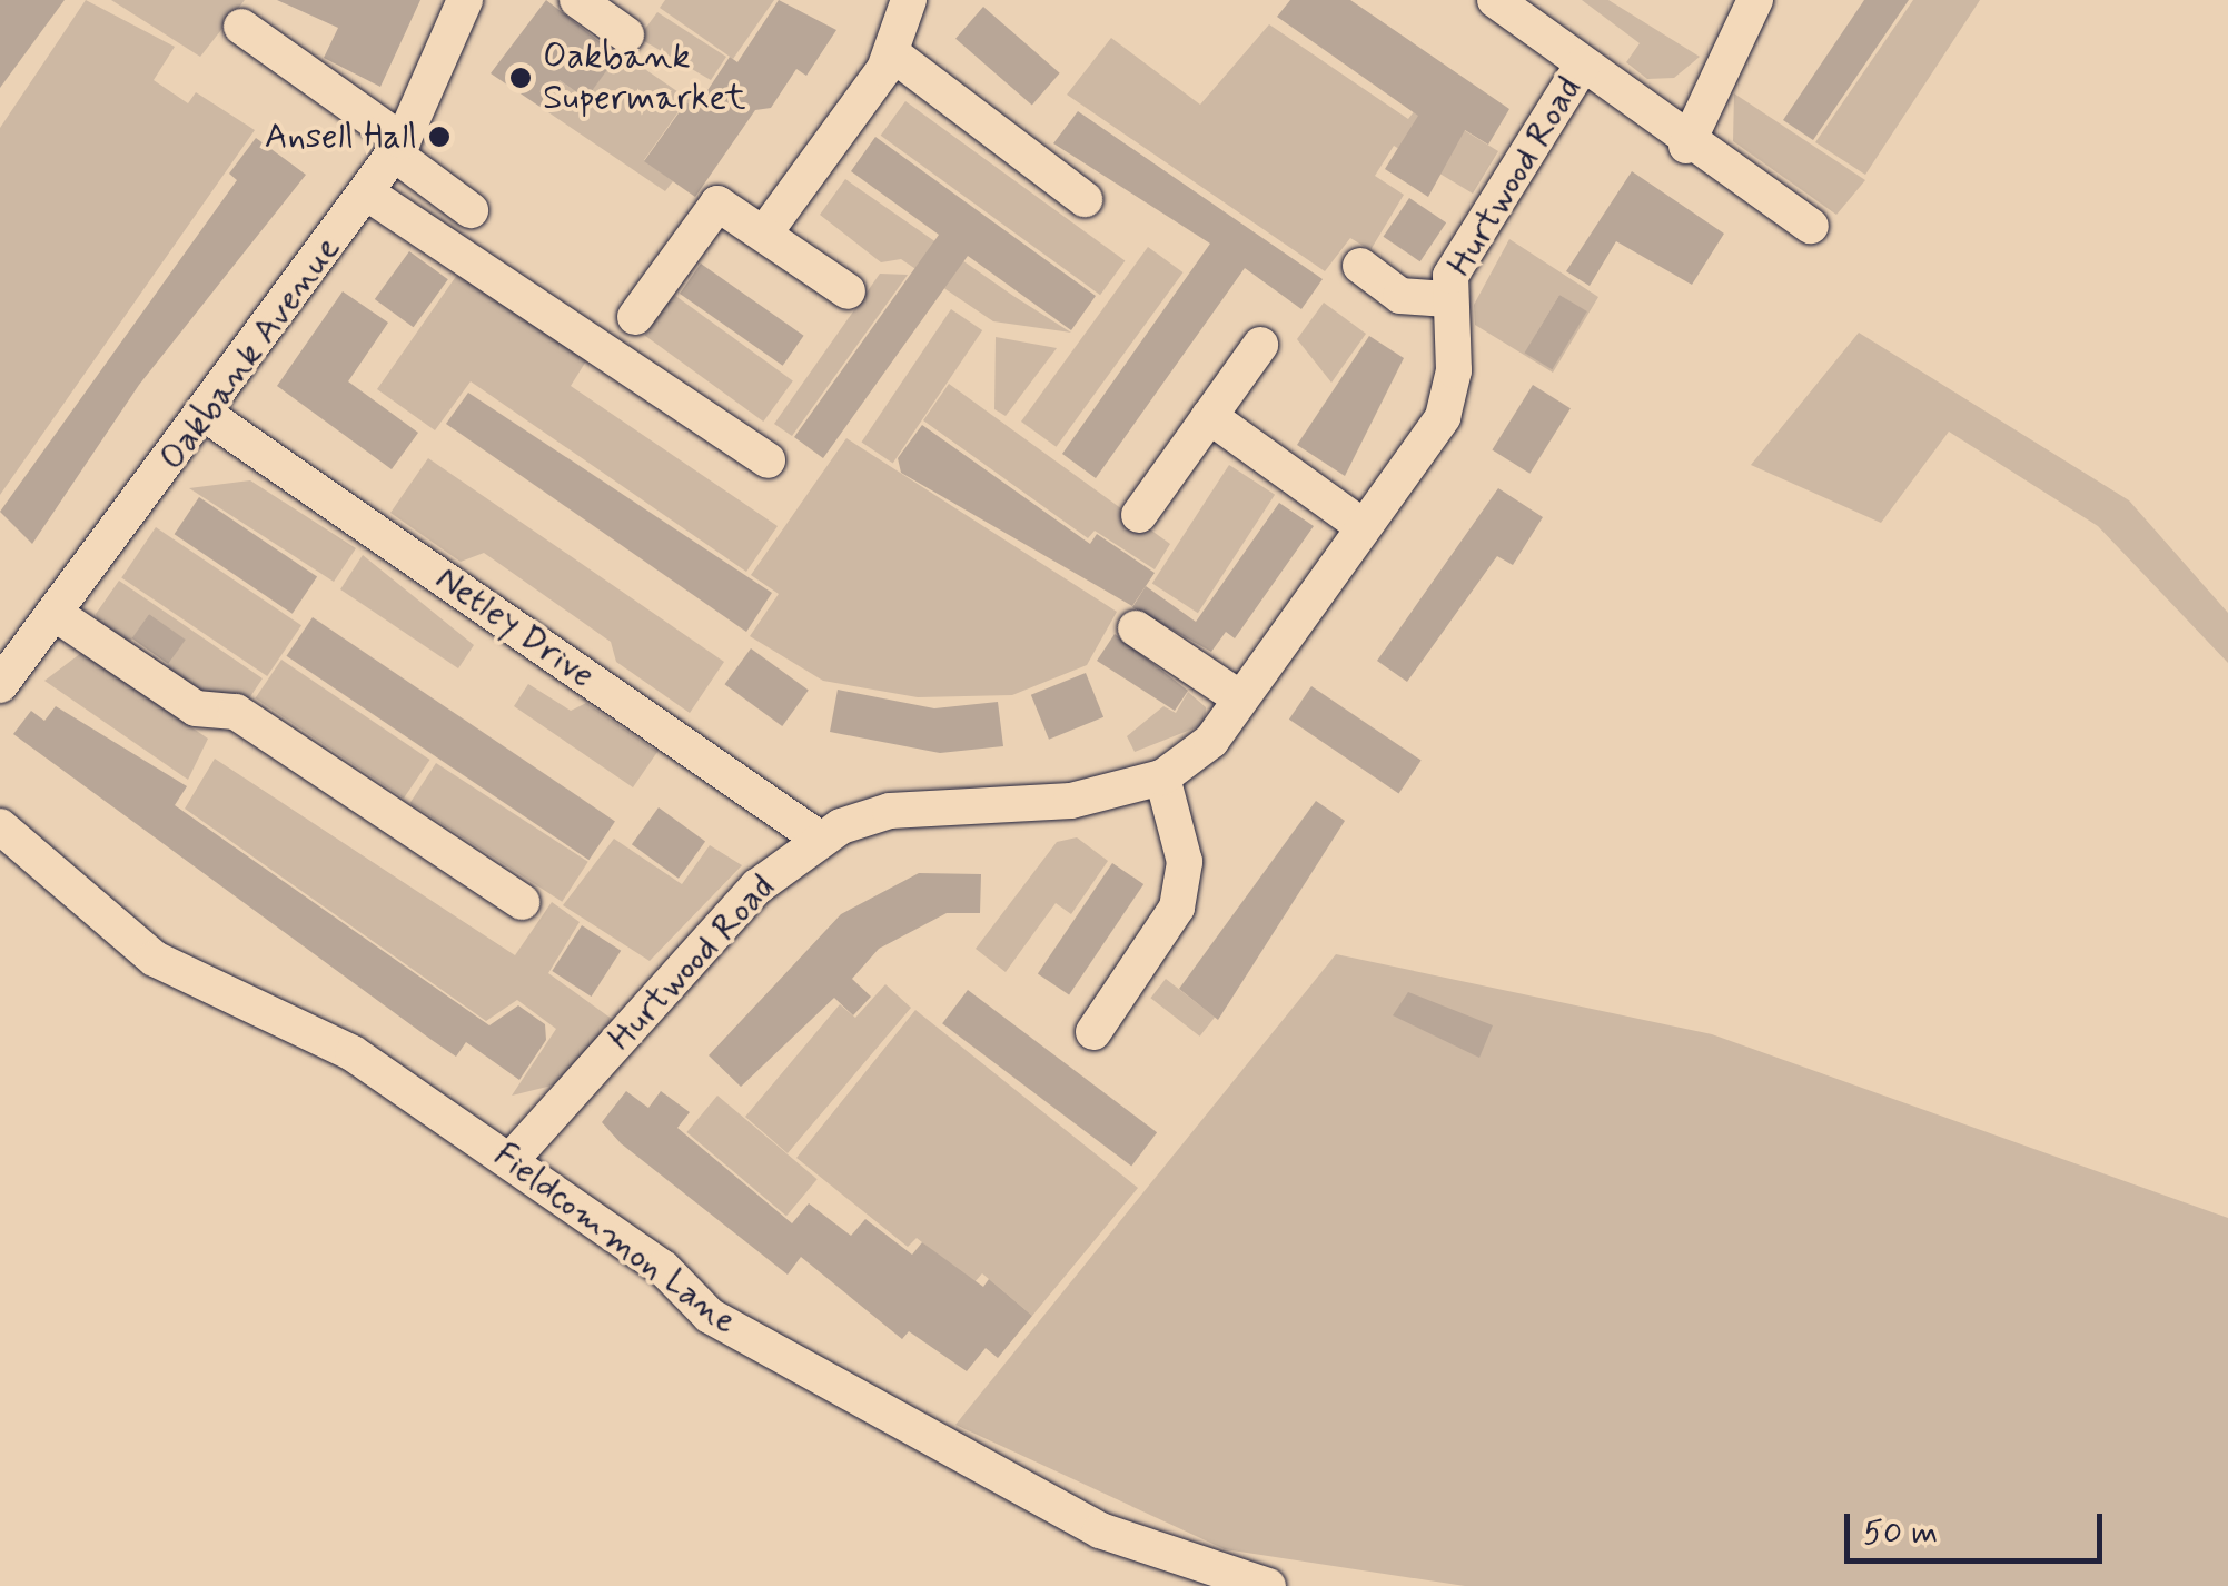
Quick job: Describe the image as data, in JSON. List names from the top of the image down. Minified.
{"streets":{"street":["Hurtwood Road","Oakbank Avenue","Netley Drive","Fieldcommon Lane"]},"crossings":[["Hurtwood Road","Netley Drive"],["Hurtwood Road","Fieldcommon Lane"],["Oakbank Avenue","Netley Drive"]],"places":["Oakbank Supermarket","Ansell Hall"],"scale_bar":"50 m"}
